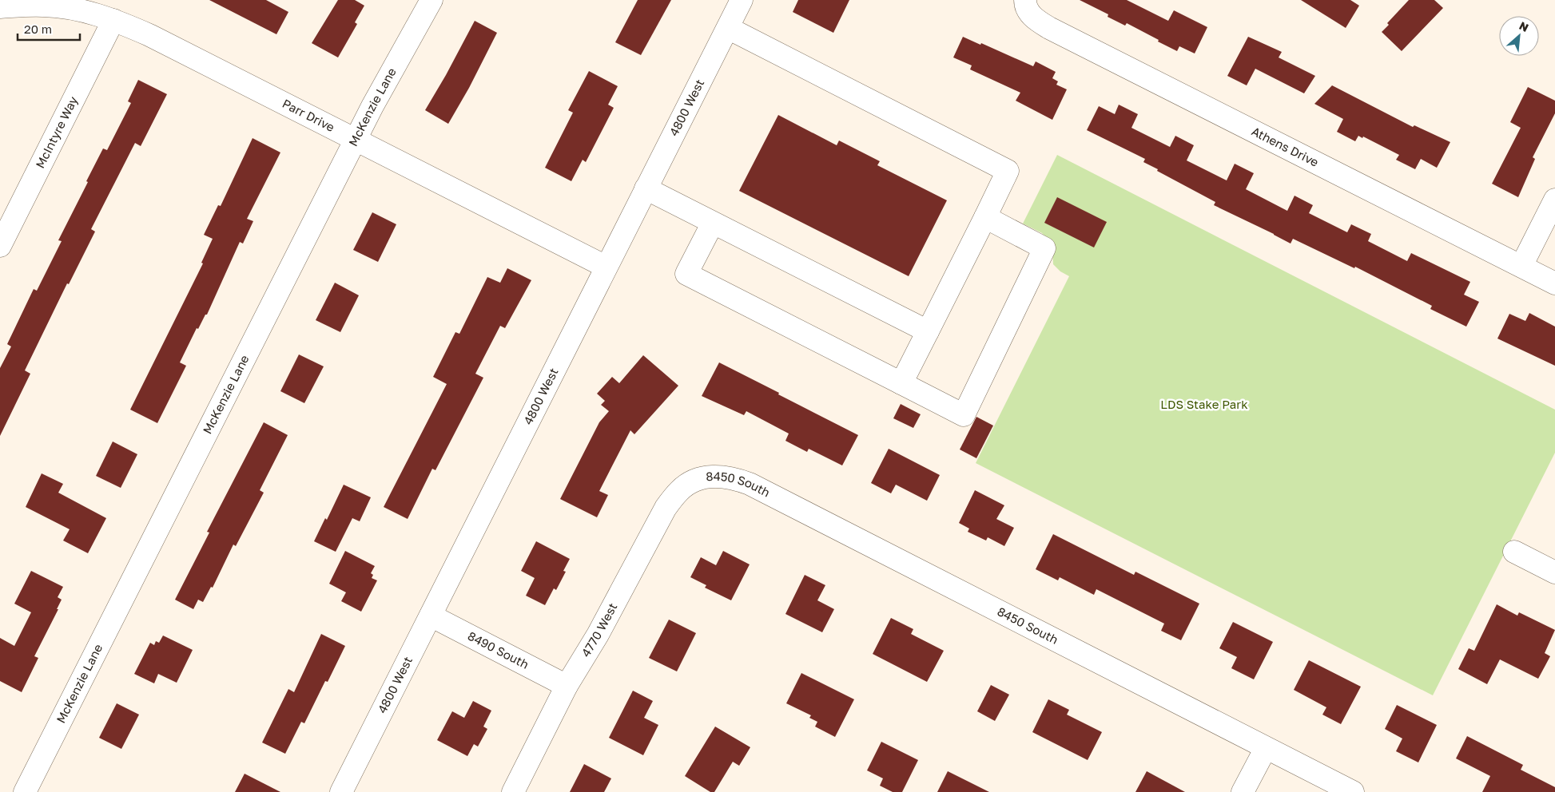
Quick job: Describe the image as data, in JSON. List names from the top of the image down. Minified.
{"streets":{"street":["McKenzie Lane","4800 West","Parr Drive","McIntyre Way","Athens Drive","8450 South","4770 West","8490 South"]},"crossings":[["McKenzie Lane","Parr Drive"],["4800 West","Parr Drive"],["4800 West","8490 South"],["Parr Drive","McIntyre Way"],["8450 South","4770 West"],["4770 West","8490 South"]],"parks":["LDS Stake Park"],"scale_bar":"20 m","north":"top right"}
